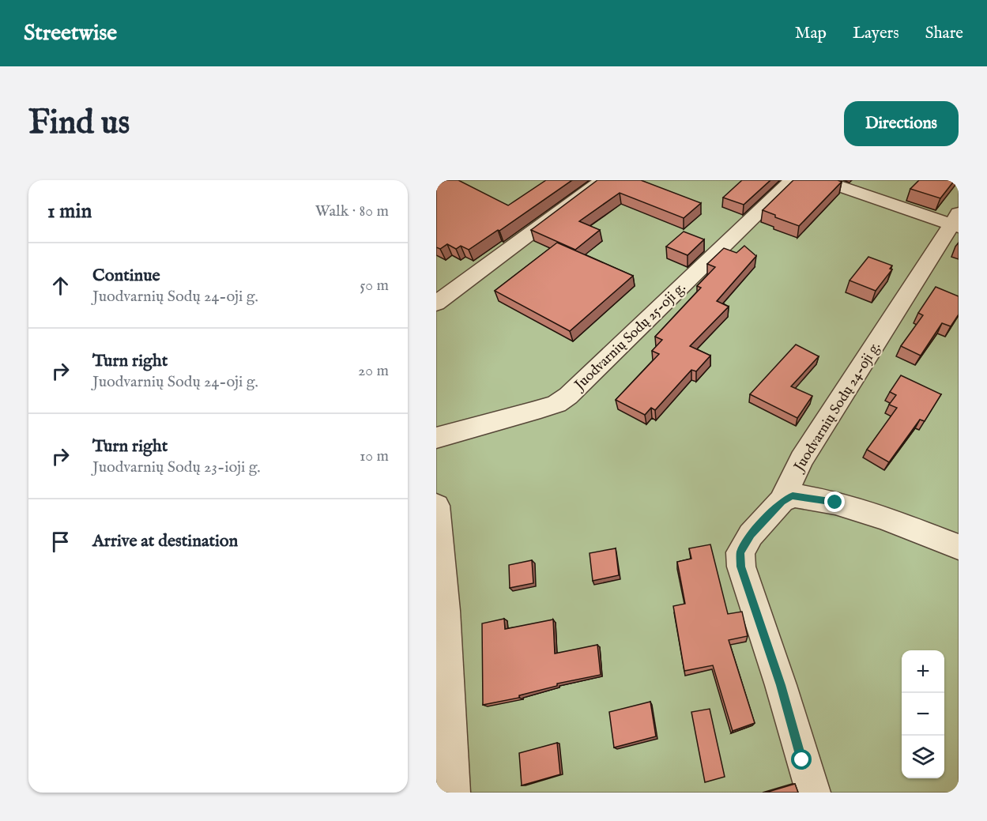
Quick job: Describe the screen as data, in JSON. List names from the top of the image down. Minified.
{"streets":{"street":["Juodvarnių Sodų 25-oji g.","Juodvarnių Sodų 24-oji g."]},"page":{"header":"Streetwise","nav":["Map","Layers","Share"],"buttons":"Directions","title":"Find us","heading":["1 min","Walk · 80 m"],"list":[["Continue","Juodvarnių Sodų 24-oji g.","50 m"],["Turn right","Juodvarnių Sodų 24-oji g.","20 m"],["Turn right","Juodvarnių Sodų 23-ioji g.","10 m"],"Arrive at destination"],"map_buttons":["+","−"]}}
